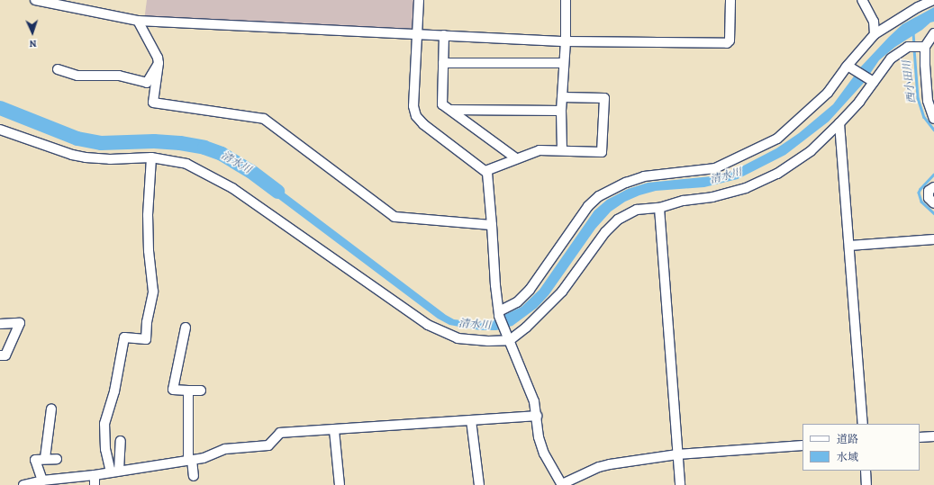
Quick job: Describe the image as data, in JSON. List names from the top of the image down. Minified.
{"water":["西小田川","清水川"],"legend":["道路","水域"],"north":"bottom"}
